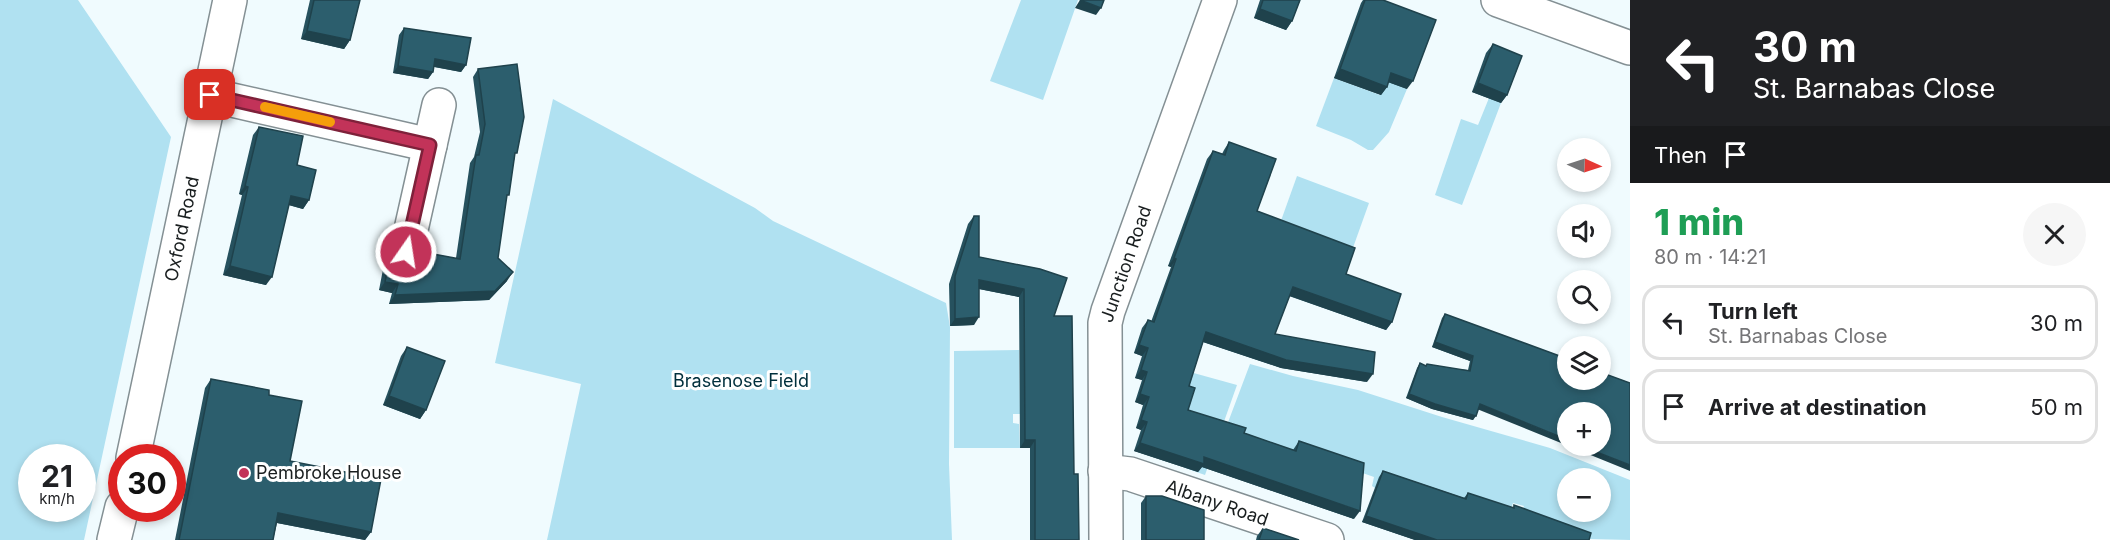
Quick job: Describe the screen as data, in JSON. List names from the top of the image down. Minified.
{"streets":{"street":["Oxford Road","Junction Road","Albany Road"]},"crossings":[["Junction Road","Albany Road"]],"parks":["Brasenose Field"],"places":["Pembroke House"],"north":"right","page":{"turn":["30 m","St. Barnabas Close"],"then":"Then","map_buttons":["+","−"],"heading":["1 min","80 m · 14:21"],"list":[{"name":"Turn left","note":"St. Barnabas Close","value":"30 m"},{"name":"Arrive at destination","value":"50 m"}],"speed":"21 km/h","limit":"30"}}
